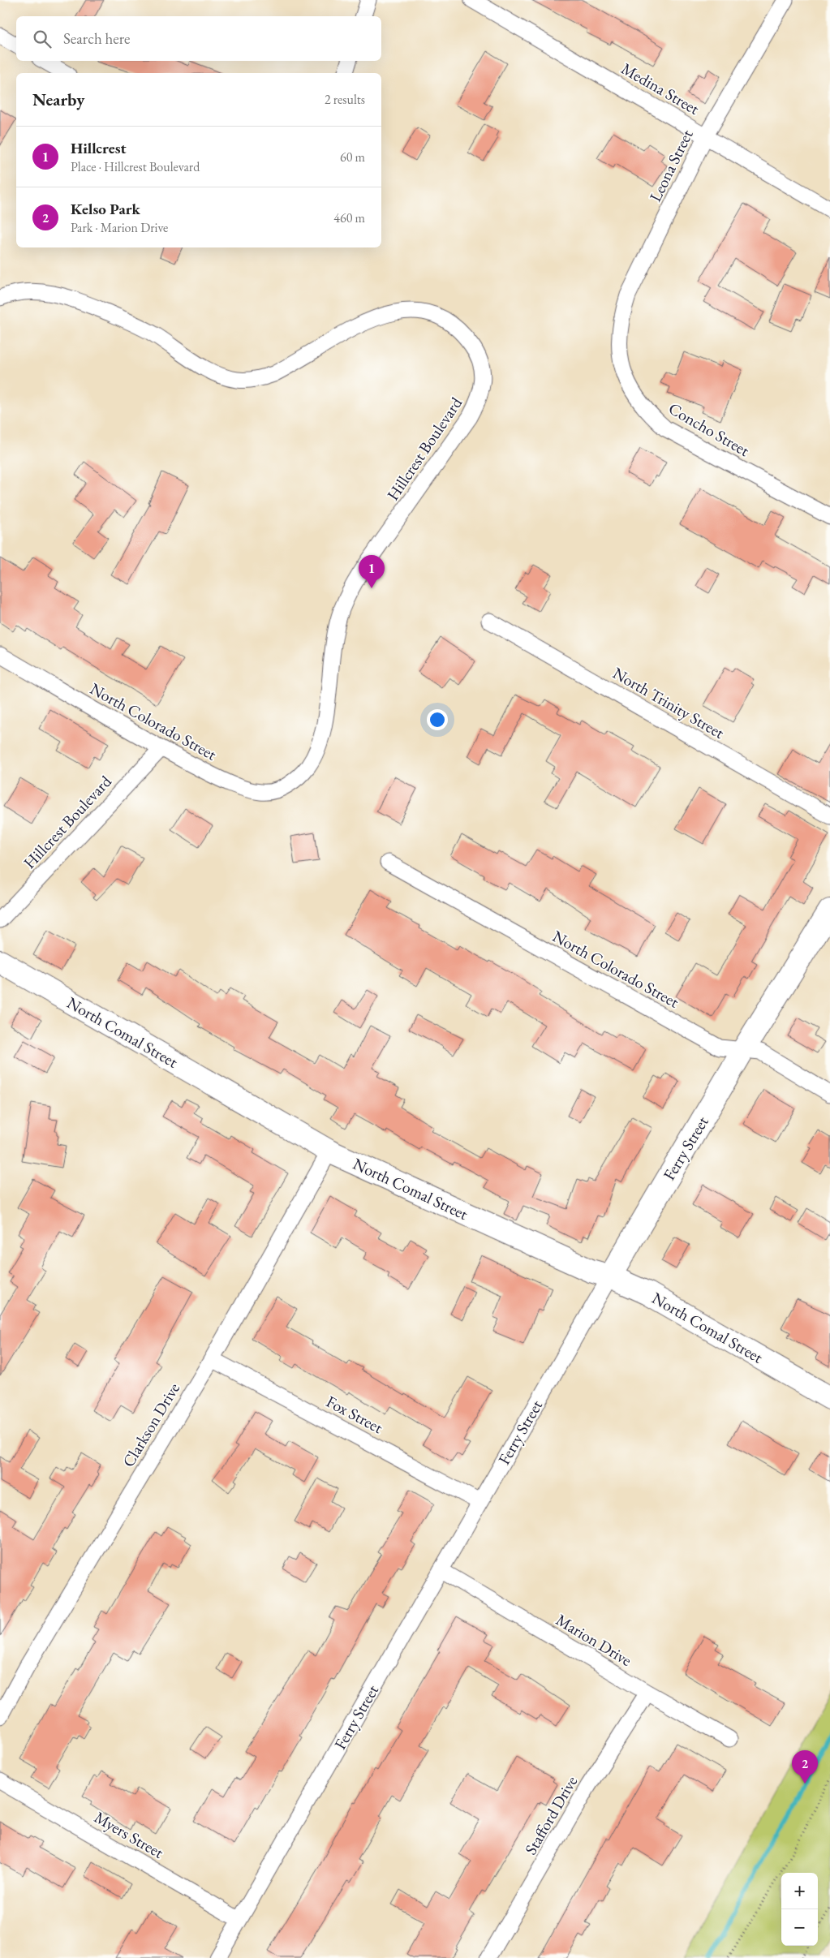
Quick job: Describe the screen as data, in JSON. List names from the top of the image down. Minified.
{"streets":{"street":["Medina Street","Leona Street","Concho Street","Hillcrest Boulevard","North Trinity Street","North Colorado Street","North Comal Street","Ferry Street","Fox Street","Clarkson Drive","Marion Drive","Stafford Drive","Myers Street"]},"crossings":[["Medina Street","Leona Street"],["Leona Street","Concho Street"],["Hillcrest Boulevard","North Colorado Street"],["North Colorado Street","Ferry Street"],["North Comal Street","Ferry Street"],["North Comal Street","Clarkson Drive"],["Ferry Street","Fox Street"],["Ferry Street","Marion Drive"],["Ferry Street","Myers Street"],["Fox Street","Clarkson Drive"],["Marion Drive","Stafford Drive"]],"page":{"search":"Search here","heading":["Nearby","2 results"],"list":[{"mark":"1","name":"Hillcrest","note":"Place · Hillcrest Boulevard","value":"60 m"},{"mark":"2","name":"Kelso Park","note":"Park · Marion Drive","value":"460 m"}],"pins":["1","2"],"map_buttons":["+","−"]}}
